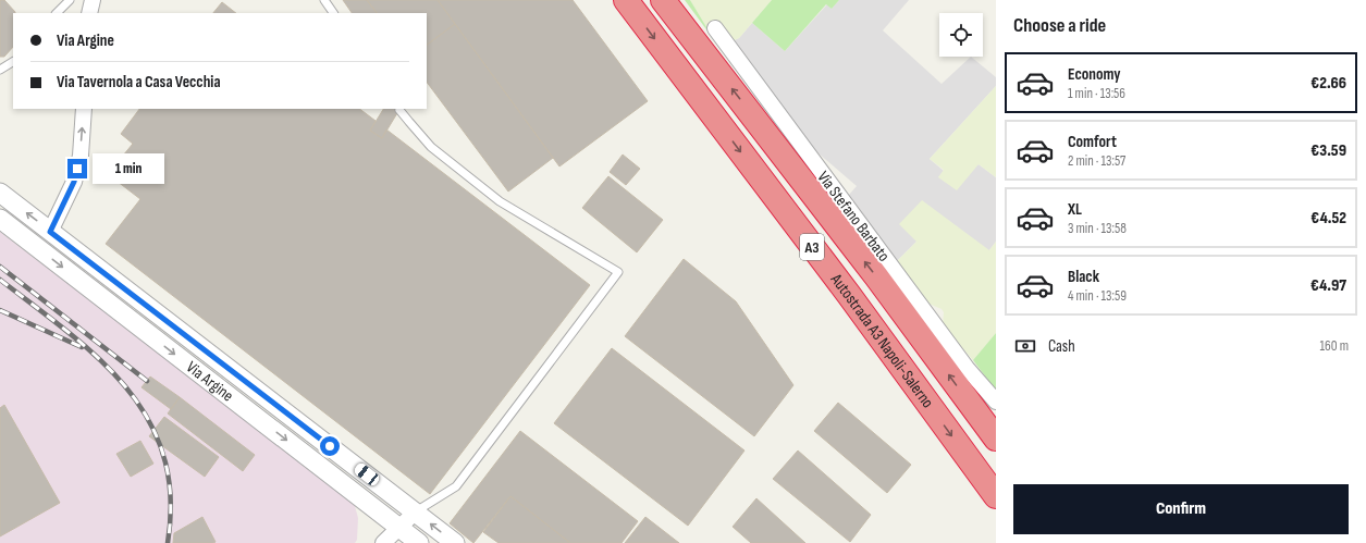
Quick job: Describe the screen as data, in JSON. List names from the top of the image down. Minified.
{"streets":{"highway":["A3","Autostrada A3 Napoli-Salerno"],"street":["Via Stefano Barbato","Via Argine"]},"page":{"heading":"Choose a ride","banner":["Via Argine","Via Tavernola a Casa Vecchia"],"list":[{"name":"Economy","note":"1 min · 13:56","value":"€2.66"},{"name":"Comfort","note":"2 min · 13:57","value":"€3.59"},{"name":"XL","note":"3 min · 13:58","value":"€4.52"},{"name":"Black","note":"4 min · 13:59","value":"€4.97"}],"bubble":"1 min","pay":["Cash","160 m"],"buttons":"Confirm"}}
